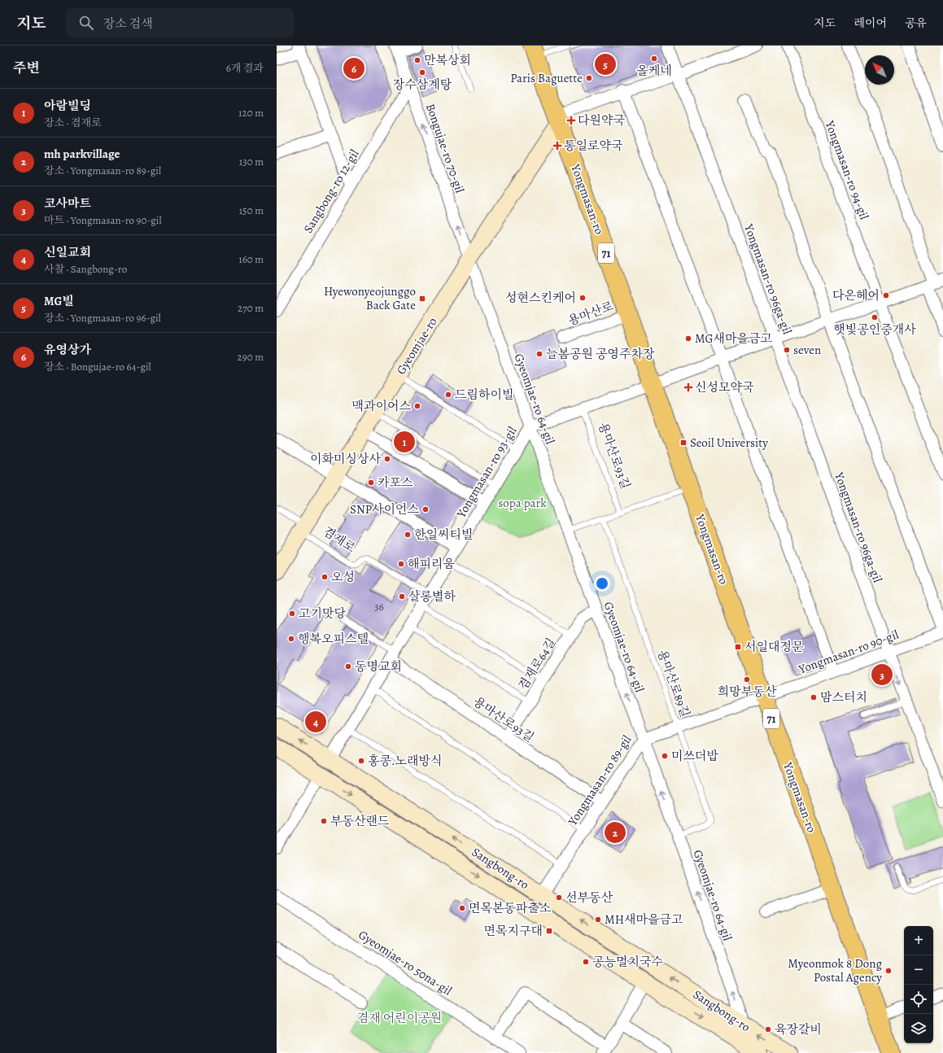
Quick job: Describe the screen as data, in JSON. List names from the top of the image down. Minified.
{"streets":{"main road":["Yongmasan-ro","71","Gyeomjae-ro","Sangbong-ro"],"street":["Bongujae-ro 70-gil","Yongmasan-ro 94-gil","Sangbong-ro 12-gil","Yongmasan-ro 96ga-gil","용마산로","Gyeomjae-ro 64-gil","용마산로93길","Yongmasan-ro 93-gil","Yongmasan-ro 90-gil","겸재로64길","Yongmasan-ro 89-gil","Gyeomjae-ro 50na-gil"],"lane":["겸재로","용마산로89길"]},"crossings":[["Bongujae-ro 70-gil","Sangbong-ro 12-gil"],["Bongujae-ro 70-gil","Gyeomjae-ro"],["Bongujae-ro 70-gil","Gyeomjae-ro 64-gil"],["Yongmasan-ro","용마산로"],["Yongmasan-ro","Gyeomjae-ro"],["Yongmasan-ro","Yongmasan-ro 93-gil"],["Yongmasan-ro","Yongmasan-ro 90-gil"],["Yongmasan-ro","Yongmasan-ro 89-gil"],["Yongmasan-ro 96ga-gil","Yongmasan-ro 90-gil"],["Gyeomjae-ro","Gyeomjae-ro 64-gil"],["Gyeomjae-ro","겸재로"],["Gyeomjae-ro 64-gil","Yongmasan-ro 93-gil"],["Gyeomjae-ro 64-gil","겸재로64길"],["Gyeomjae-ro 64-gil","용마산로89길"],["Gyeomjae-ro 64-gil","Yongmasan-ro 89-gil"],["Gyeomjae-ro 64-gil","Sangbong-ro"],["용마산로93길","Yongmasan-ro 93-gil"],["용마산로93길","겸재로64길"],["용마산로93길","Yongmasan-ro 89-gil"],["Yongmasan-ro 93-gil","겸재로"],["Yongmasan-ro 93-gil","Sangbong-ro"],["Yongmasan-ro 90-gil","Yongmasan-ro 89-gil"],["용마산로89길","Yongmasan-ro 89-gil"],["Yongmasan-ro 89-gil","Sangbong-ro"]],"one_way":["Gyeomjae-ro 64-gil"],"parks":["sopa park","겸재 어린이공원"],"places":{"other":["올케네","만복상회","장수삼계탕","Paris Baguette","다온헤어","성현스킨케어","햇빛공인중개사","MG새마을금고","seven","늘봄공원 공영주차장","드림하이빌","맥과이어스","이화미싱상사","카포스","SNP사이언스","한일씨티빌","해피리움","오성","살롱별하","고기맛당","행복오피스텔","동명교회","희망부동산","맘스터치","미쓰더밥","홍콩.노래방식","부동산랜드","선부동산","면목본동파출소","MH새마을금고","공능멸치국수","Myeonmok 8 Dong Postal Agency","육장갈비"],"health":["다원약국","통일로약국","신성모약국"],"transit":["Hyewonyeojunggo Back Gate","Seoil University","서일대정문","면목지구대"]},"house_numbers":["36"],"north":"top left","page":{"header":"지도","search":"장소 검색","nav":["지도","레이어","공유"],"heading":["주변","6개 결과"],"pins":["5","6","1","3","4","2"],"list":[{"mark":"1","name":"아람빌딩","note":"장소 · 겸재로","value":"120 m"},{"mark":"2","name":"mh parkvillage","note":"장소 · Yongmasan-ro 89-gil","value":"130 m"},{"mark":"3","name":"코사마트","note":"마트 · Yongmasan-ro 90-gil","value":"150 m"},{"mark":"4","name":"신일교회","note":"사찰 · Sangbong-ro","value":"160 m"},{"mark":"5","name":"MG빌","note":"장소 · Yongmasan-ro 96-gil","value":"270 m"},{"mark":"6","name":"유영상가","note":"장소 · Bongujae-ro 64-gil","value":"290 m"}],"map_buttons":["+","−"]}}
